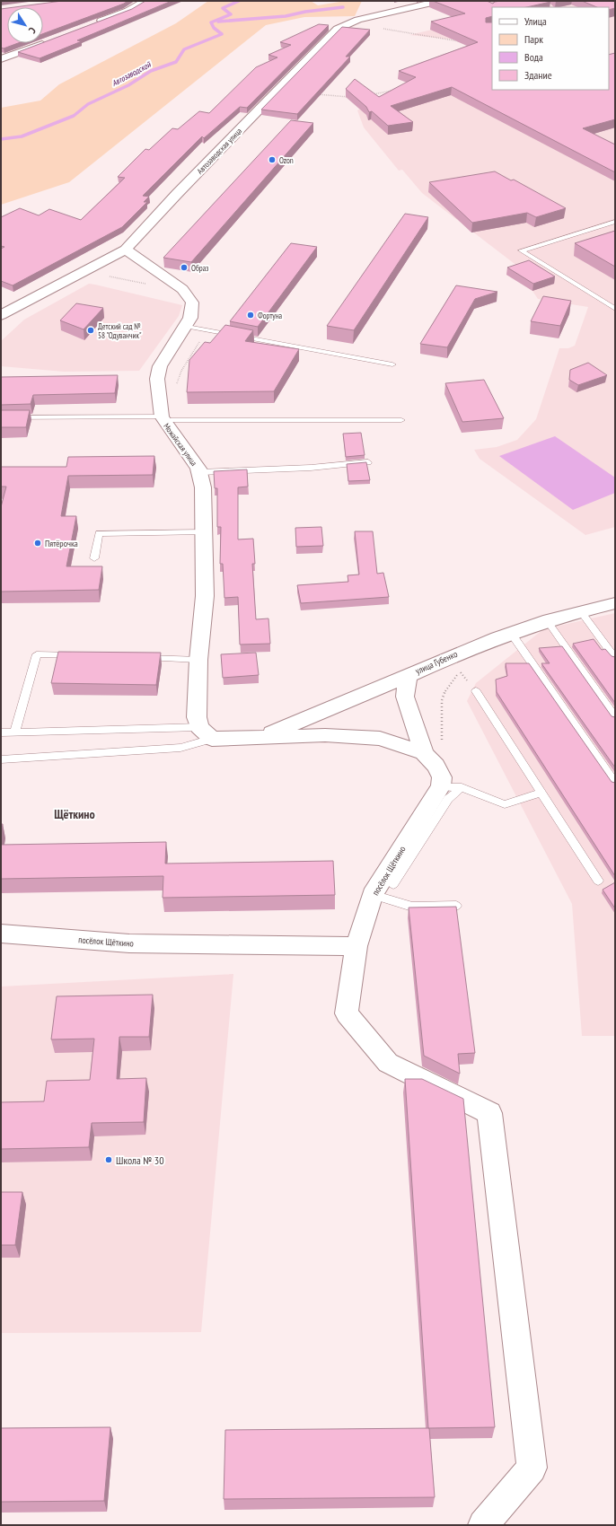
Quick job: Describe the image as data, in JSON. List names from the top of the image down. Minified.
{"streets":{"street":["Автозаводская улица","Можайская улица","улица Губенко","посёлок Щёткино"]},"crossings":[["Автозаводская улица","Можайская улица"]],"districts":["Щёткино"],"water":["Автозаводской"],"places":["Ozon","Образ","Фортуна","Детский сад № 58 \"Одуванчик\"","Пятёрочка","Школа № 30"],"legend":["Улица","Парк","Вода","Здание"],"north":"bottom right"}
